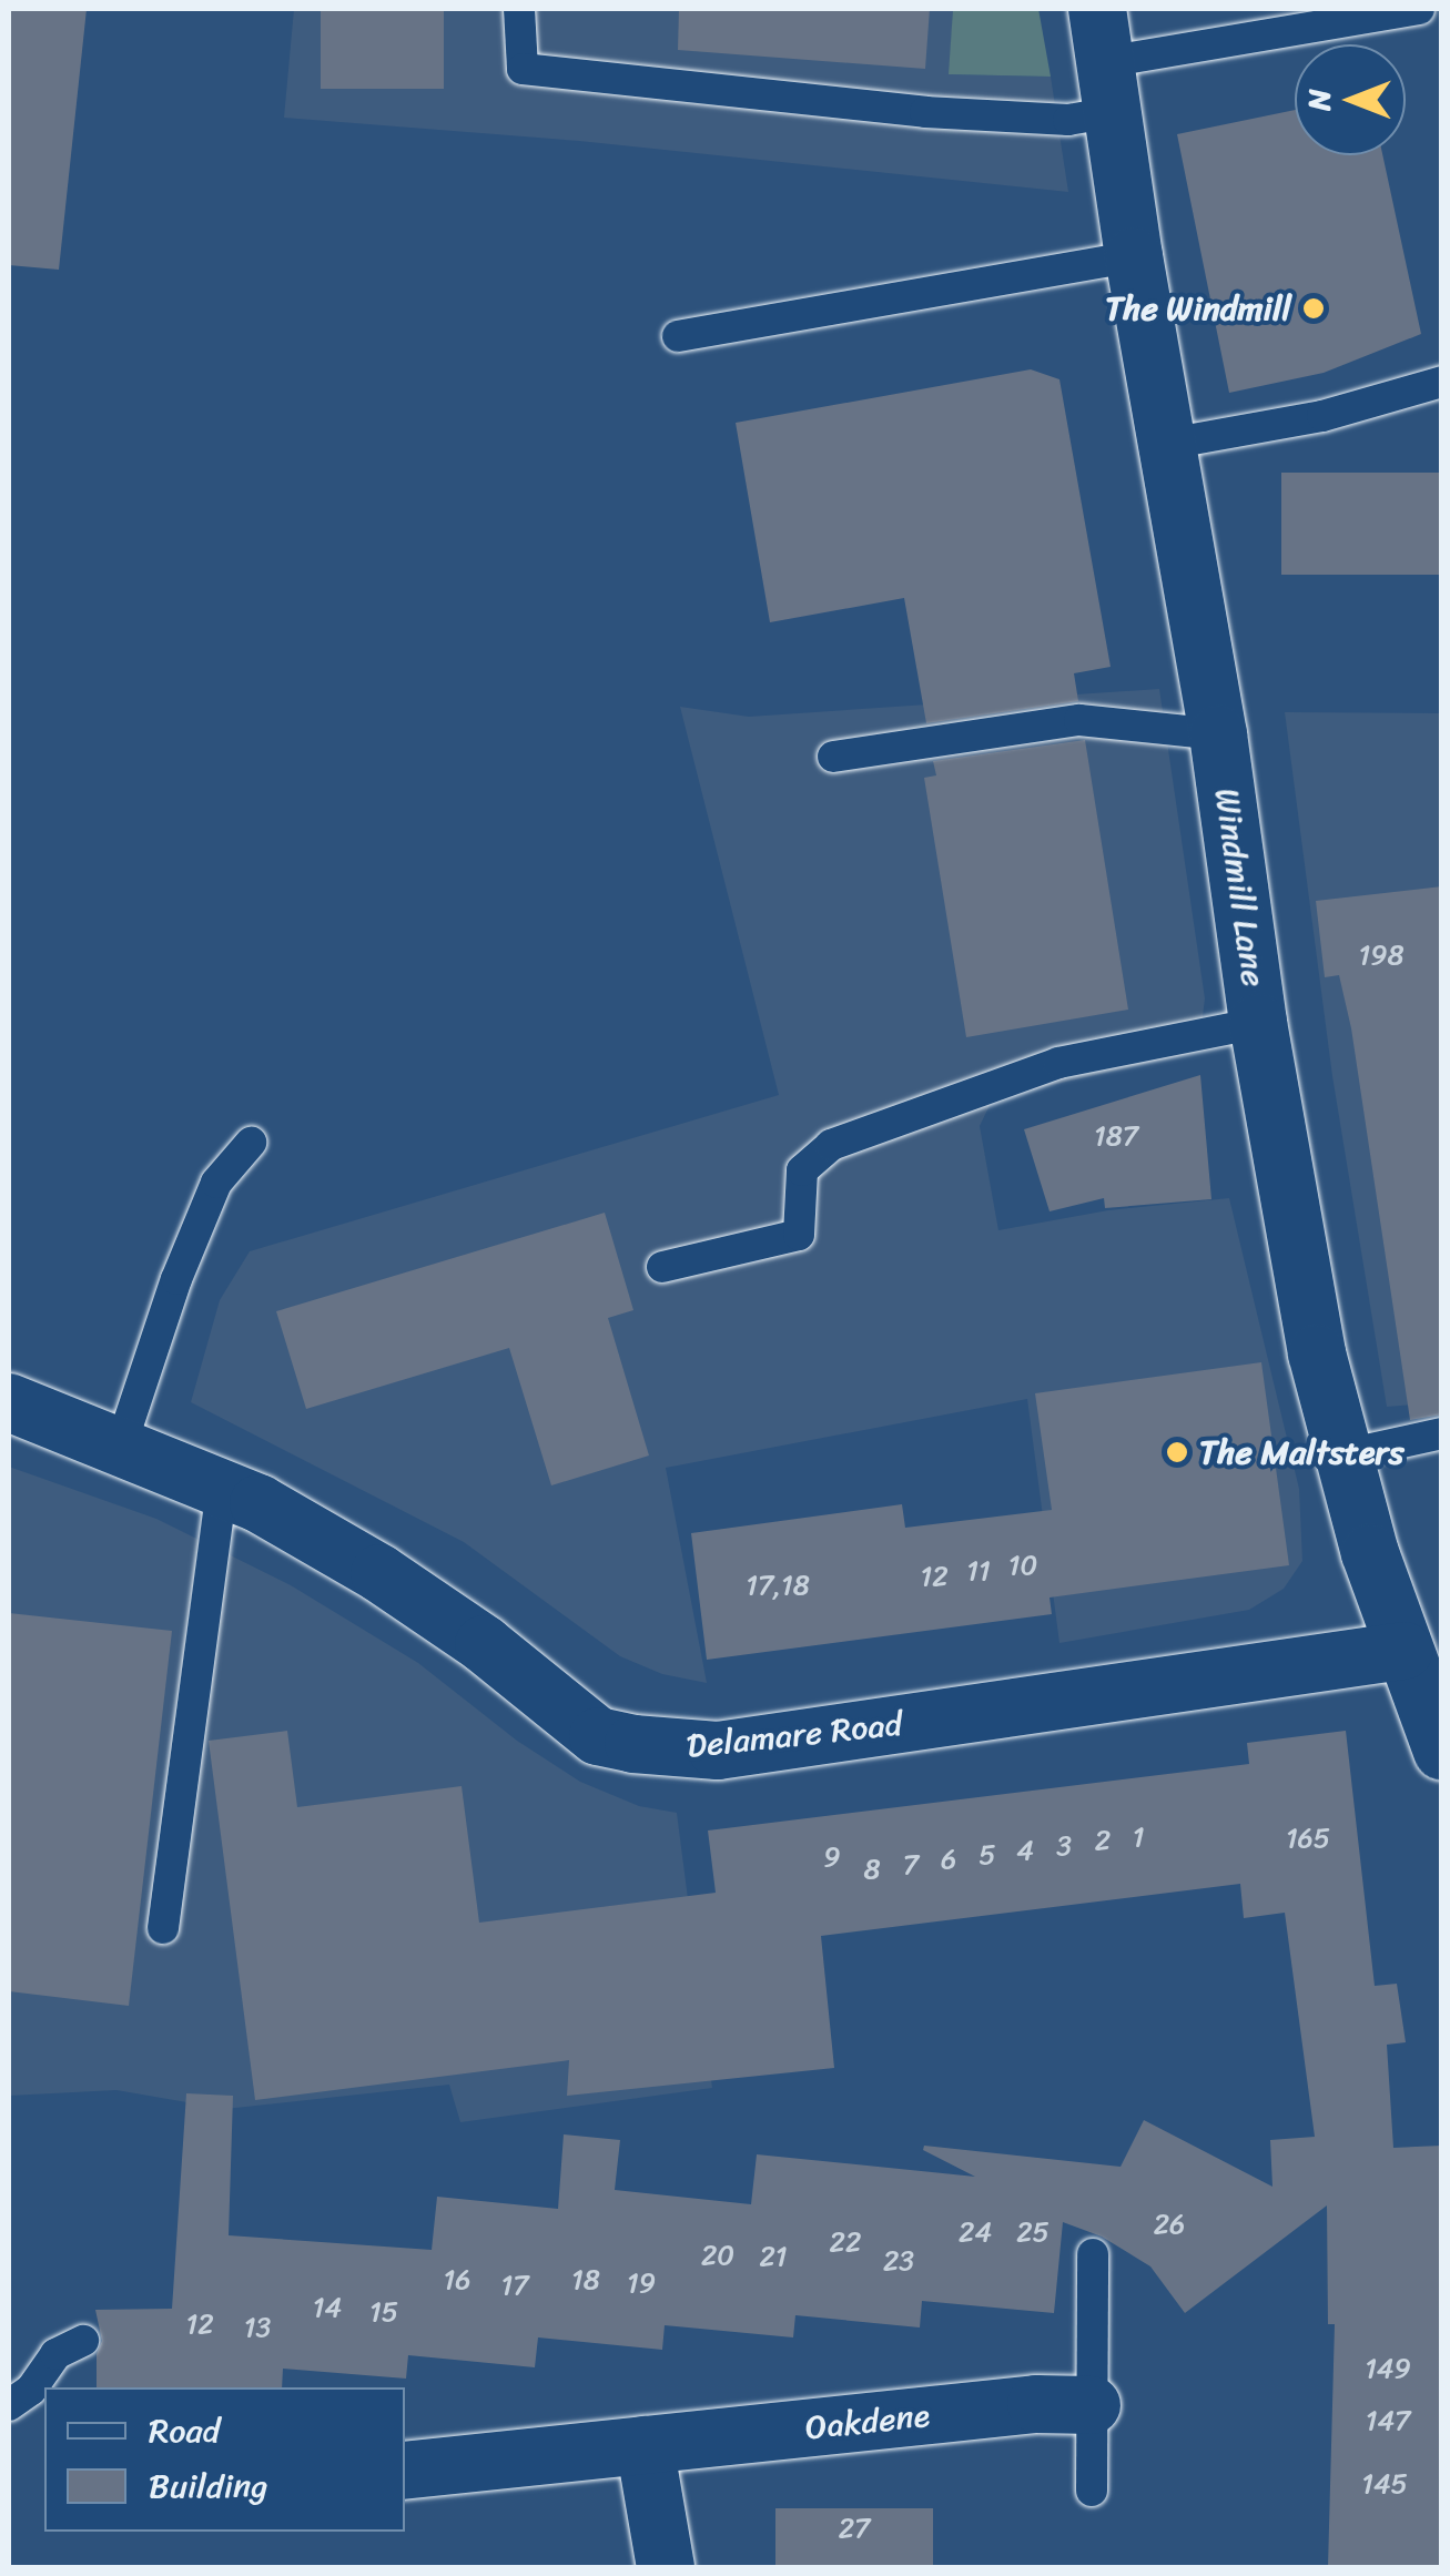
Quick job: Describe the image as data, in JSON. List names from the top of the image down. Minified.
{"streets":{"street":["Windmill Lane","Delamare Road","Oakdene"]},"crossings":[["Windmill Lane","Delamare Road"]],"places":["The Windmill","The Maltsters"],"house_numbers":["198","187","10","11","12","17,18","1","165","2","3","4","5","9","6","7","8","26","24","25","22","20","21","23","16","18","19","17","14","15","12","13","149","147","145","27"],"legend":["Road","Building"],"north":"left"}
